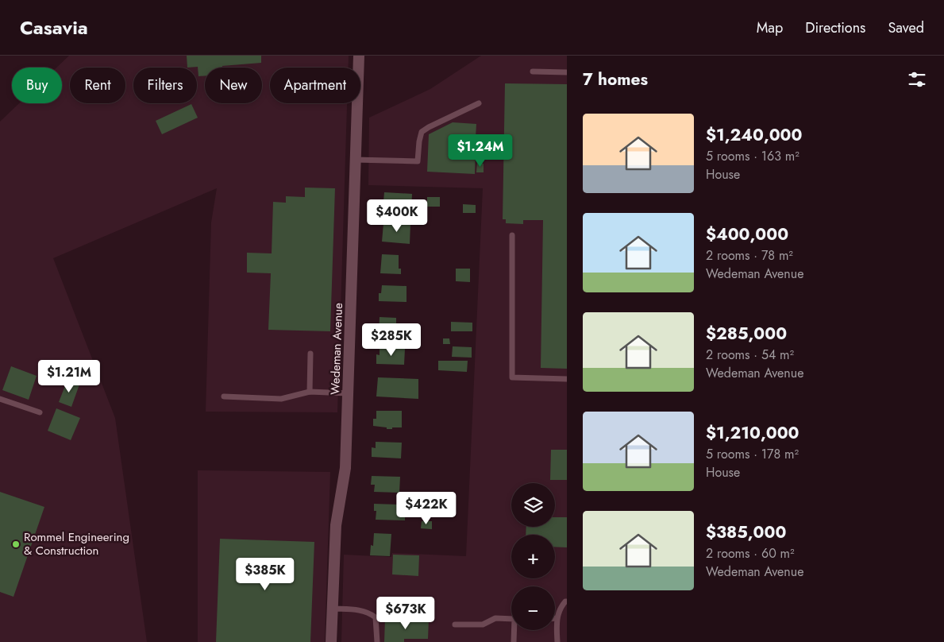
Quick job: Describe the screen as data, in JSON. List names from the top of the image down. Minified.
{"streets":{"street":["Wedeman Avenue"]},"places":["Rommel Engineering & Construction"],"page":{"header":"Casavia","nav":["Map","Directions","Saved"],"heading":"7 homes","chip":["Buy","Rent","Filters","New","Apartment"],"list":[{"name":"$1,240,000","note":"5 rooms · 163 m² · House"},{"name":"$400,000","note":"2 rooms · 78 m² · Wedeman Avenue"},{"name":"$285,000","note":"2 rooms · 54 m² · Wedeman Avenue"},{"name":"$1,210,000","note":"5 rooms · 178 m² · House"},{"name":"$385,000","note":"2 rooms · 60 m² · Wedeman Avenue"}],"price":["$1.24M","$400K","$285K","$1.21M","$422K","$385K","$673K"],"map_buttons":["+","−"]}}
